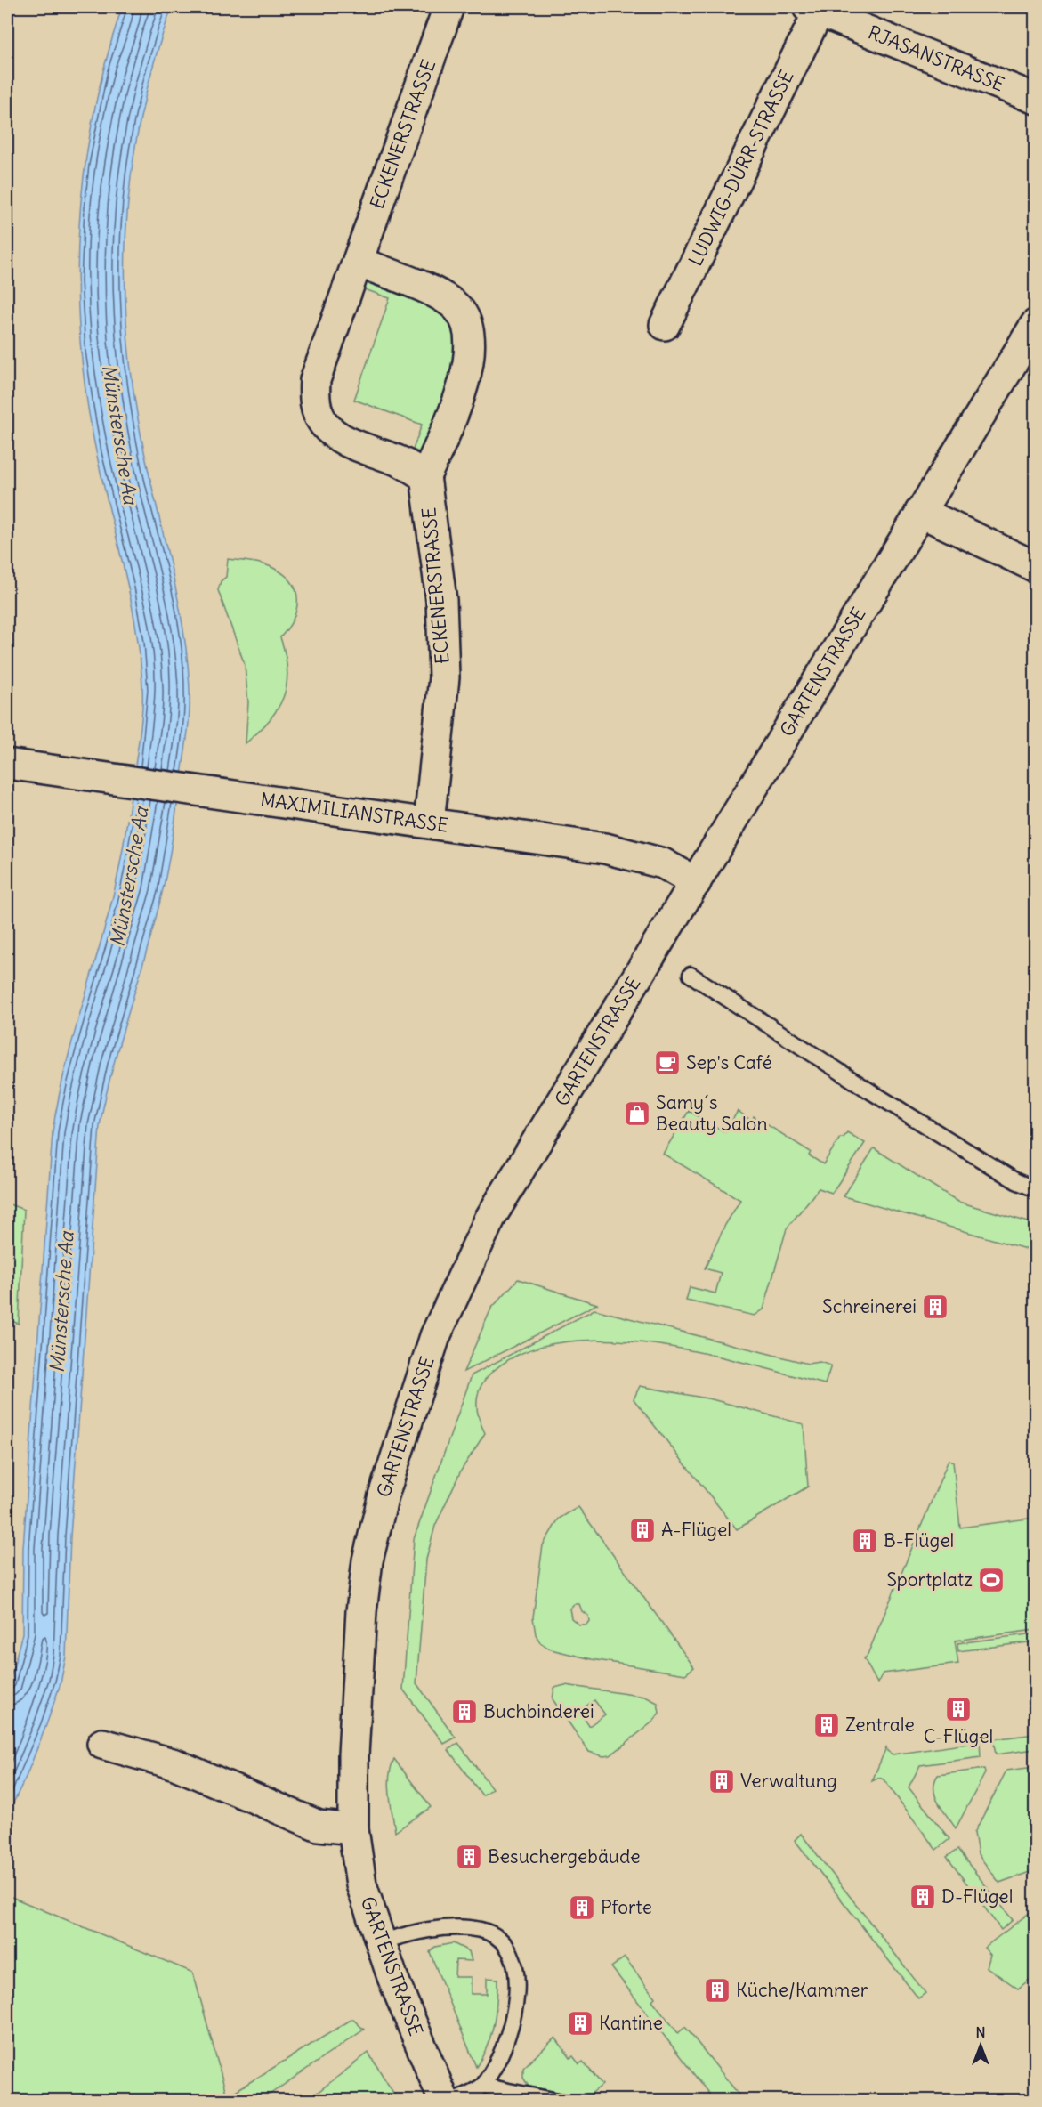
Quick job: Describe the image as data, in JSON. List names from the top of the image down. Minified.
{"streets":{"street":["RJASANSTRASSE","ECKENERSTRASSE","LUDWIG-DÜRR-STRASSE","GARTENSTRASSE","MAXIMILIANSTRASSE"]},"crossings":[["RJASANSTRASSE","LUDWIG-DÜRR-STRASSE"],["ECKENERSTRASSE","MAXIMILIANSTRASSE"],["GARTENSTRASSE","MAXIMILIANSTRASSE"]],"water":["Münstersche Aa"],"places":{"cafe":["Sep's Café"],"shop":["Samy´s Beauty Salon"],"building":["Schreinerei","A-Flügel","B-Flügel","C-Flügel","Buchbinderei","Zentrale","Verwaltung","Besuchergebäude","D-Flügel","Pforte","Küche/Kammer","Kantine"],"sports":["Sportplatz"]},"north":"top"}
